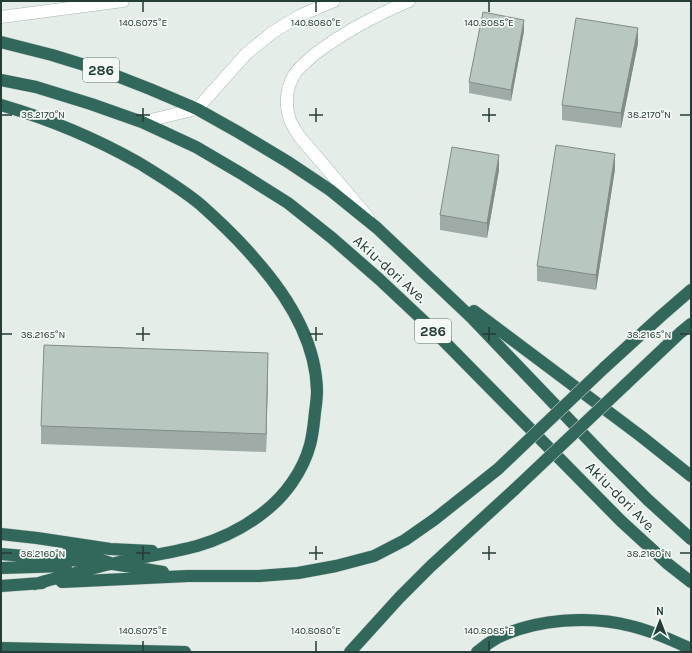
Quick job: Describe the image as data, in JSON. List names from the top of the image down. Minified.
{"streets":{"highway":["286","Akiu-dori Ave."]},"north":"top","coordinates":["140.8075°E","140.8080°E","140.8085°E","38.2170°N","38.2165°N","38.2160°N"]}
